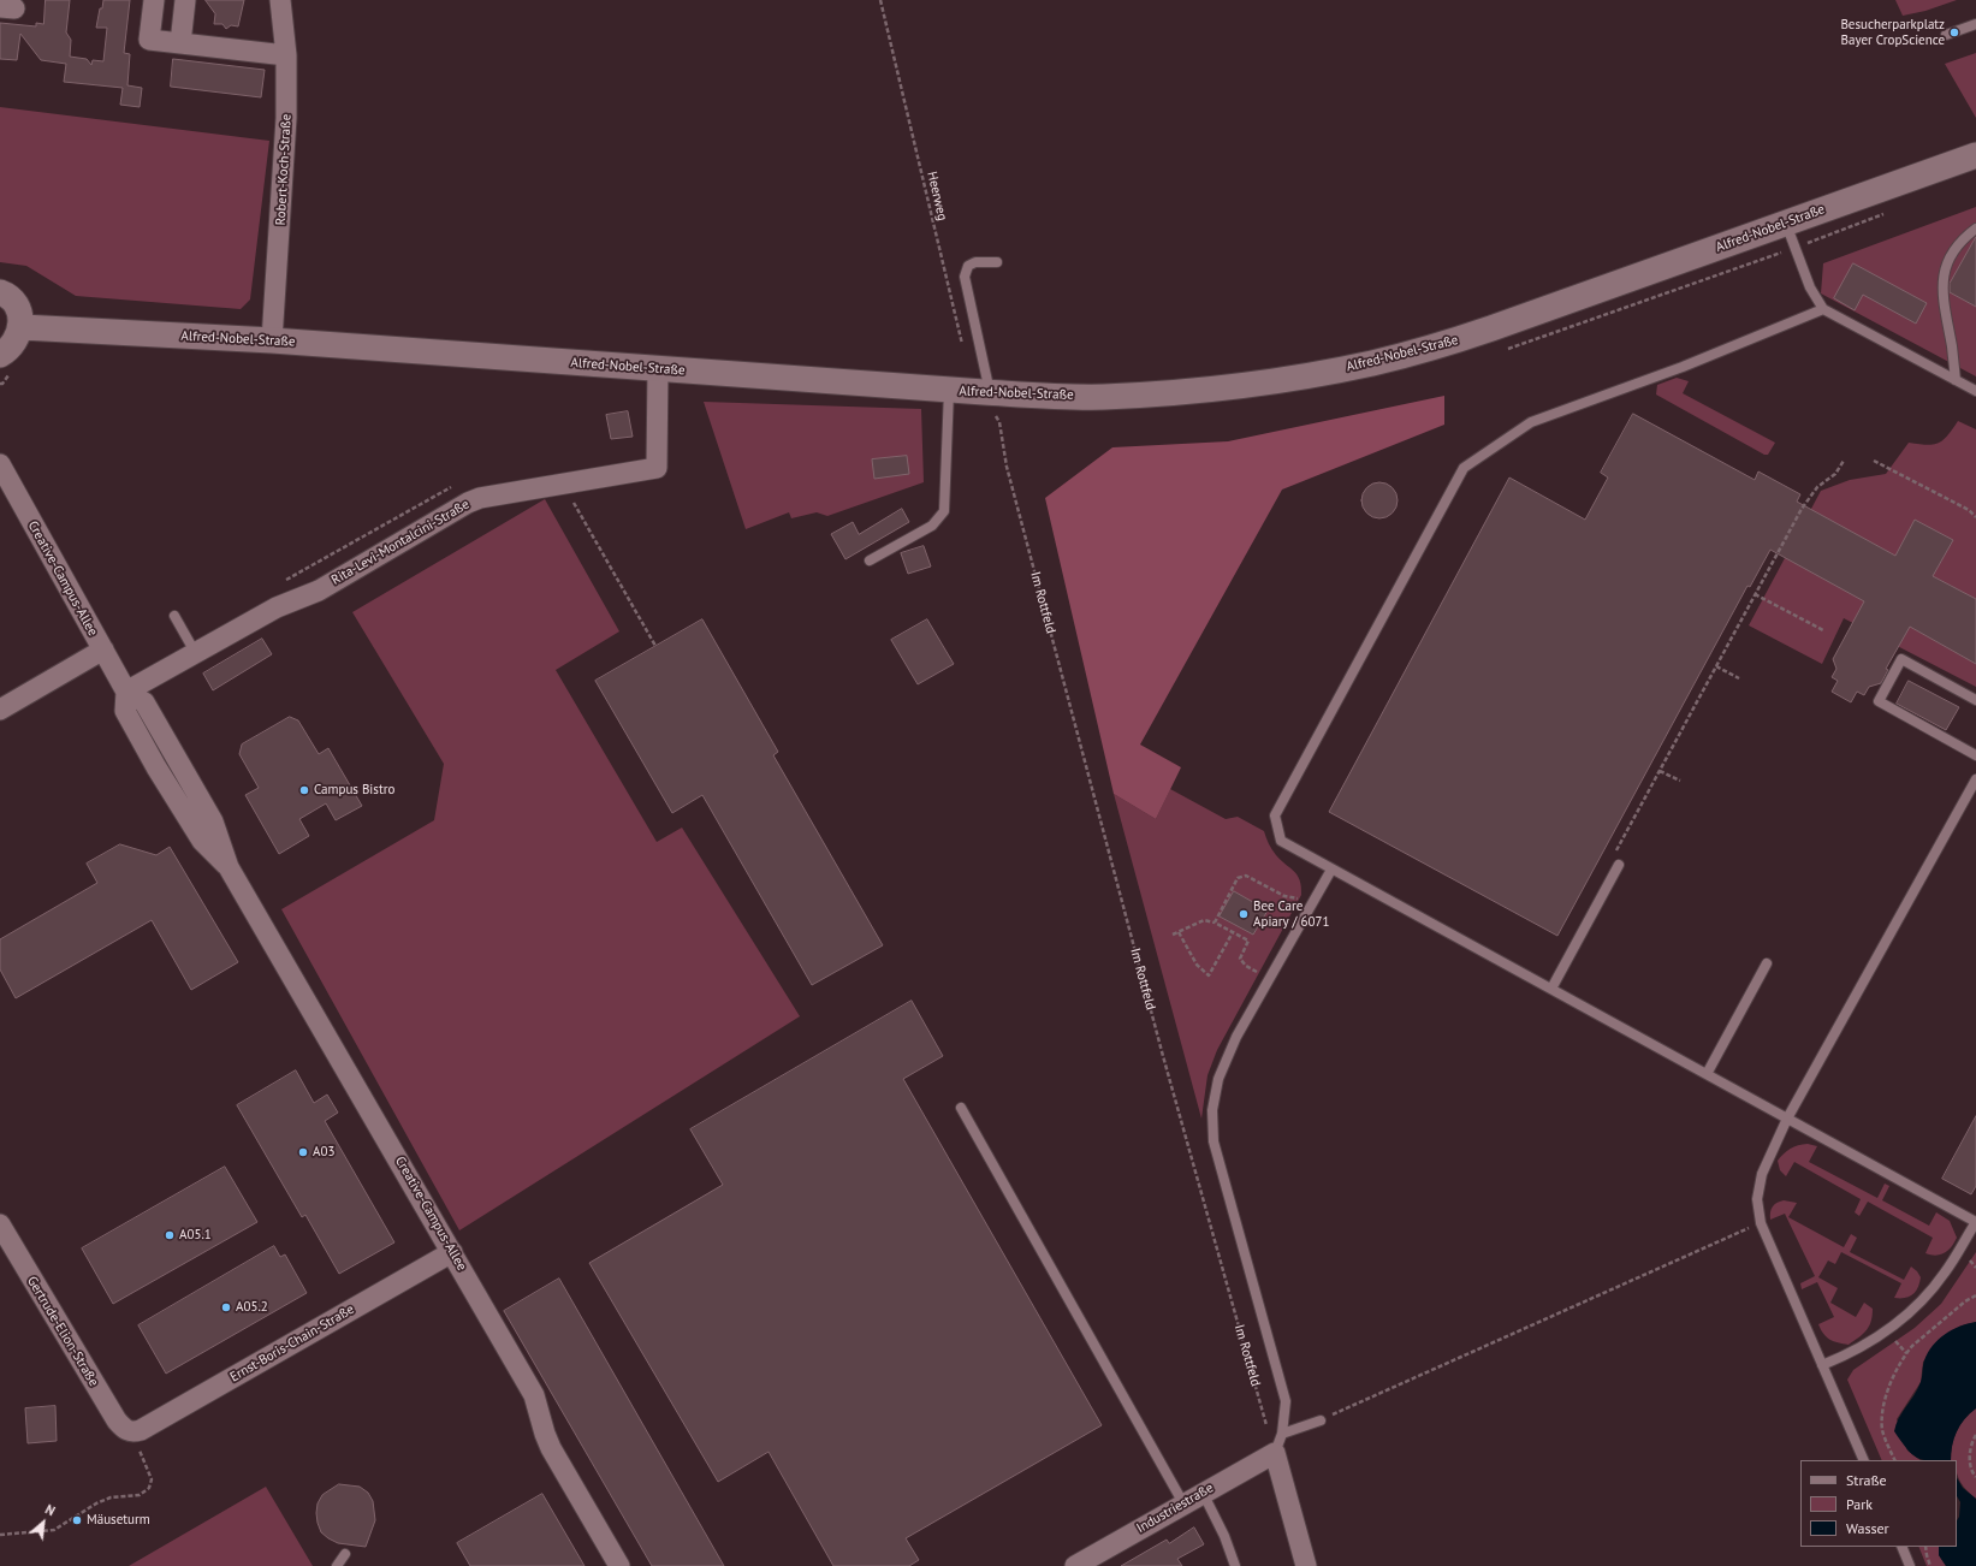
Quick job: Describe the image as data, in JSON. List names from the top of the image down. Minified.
{"streets":{"street":["Robert-Koch-Straße","Alfred-Nobel-Straße","Rita-Levi-Montalcini-Straße","Creative-Campus-Allee","Gertrude-Elion-Straße","Ernst-Boris-Chain-Straße","Industriestraße"],"path":["Heerweg","Im Rottfeld"]},"crossings":[["Robert-Koch-Straße","Alfred-Nobel-Straße"],["Alfred-Nobel-Straße","Rita-Levi-Montalcini-Straße"],["Alfred-Nobel-Straße","Im Rottfeld"],["Rita-Levi-Montalcini-Straße","Creative-Campus-Allee"],["Creative-Campus-Allee","Ernst-Boris-Chain-Straße"],["Im Rottfeld","Industriestraße"],["Gertrude-Elion-Straße","Ernst-Boris-Chain-Straße"]],"places":["Besucherparkplatz Bayer CropScience","Campus Bistro","Bee Care Apiary / 6071","A03","A05.1","A05.2","Mäuseturm"],"legend":["Straße","Park","Wasser"],"north":"top right"}
